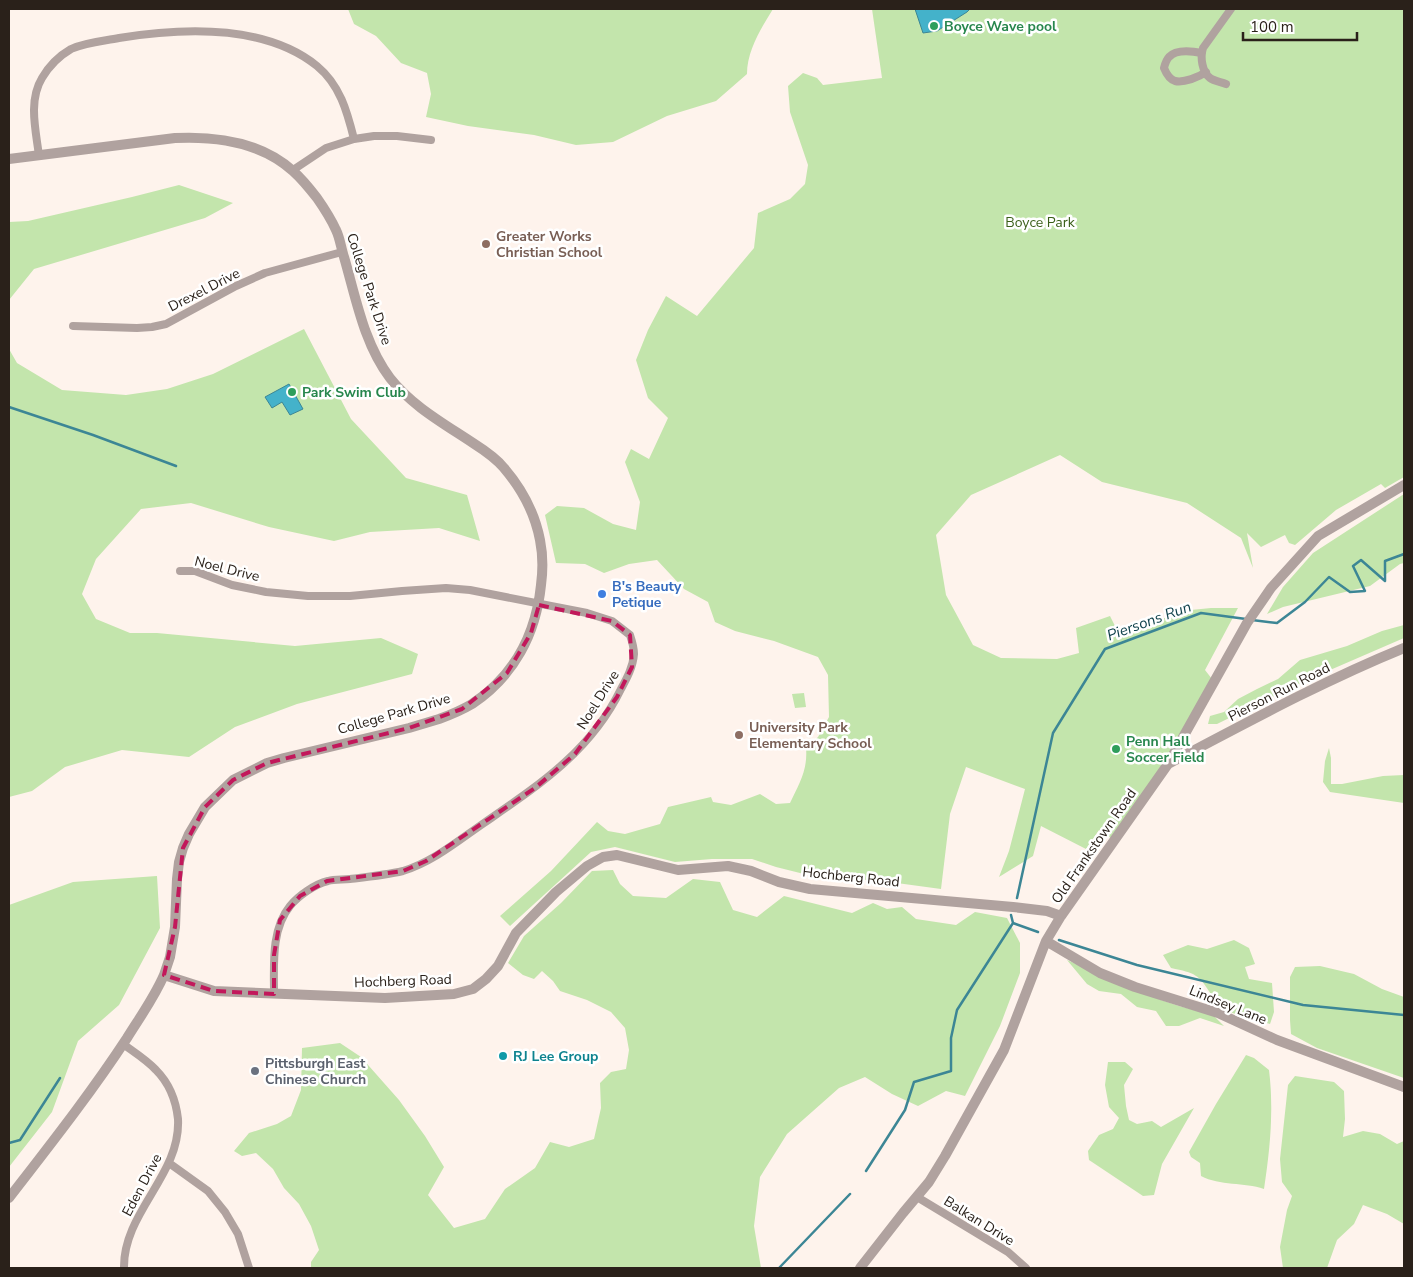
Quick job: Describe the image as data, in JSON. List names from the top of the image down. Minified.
{"streets":{"street":["College Park Drive","Drexel Drive","Noel Drive","Pierson Run Road","Old Frankstown Road","Hochberg Road","Lindsey Lane","Eden Drive","Balkan Drive"]},"crossings":[["College Park Drive","Drexel Drive"],["College Park Drive","Noel Drive"],["College Park Drive","Hochberg Road"],["Noel Drive","Hochberg Road"],["Pierson Run Road","Old Frankstown Road"],["Old Frankstown Road","Hochberg Road"],["Old Frankstown Road","Lindsey Lane"],["Old Frankstown Road","Balkan Drive"]],"water":["Piersons Run"],"parks":["Boyce Park"],"places":["Boyce Wave pool","Greater Works Christian School","Park Swim Club","B's Beauty Petique","University Park Elementary School","Penn Hall Soccer Field","RJ Lee Group","Pittsburgh East Chinese Church"],"scale_bar":"100 m"}
